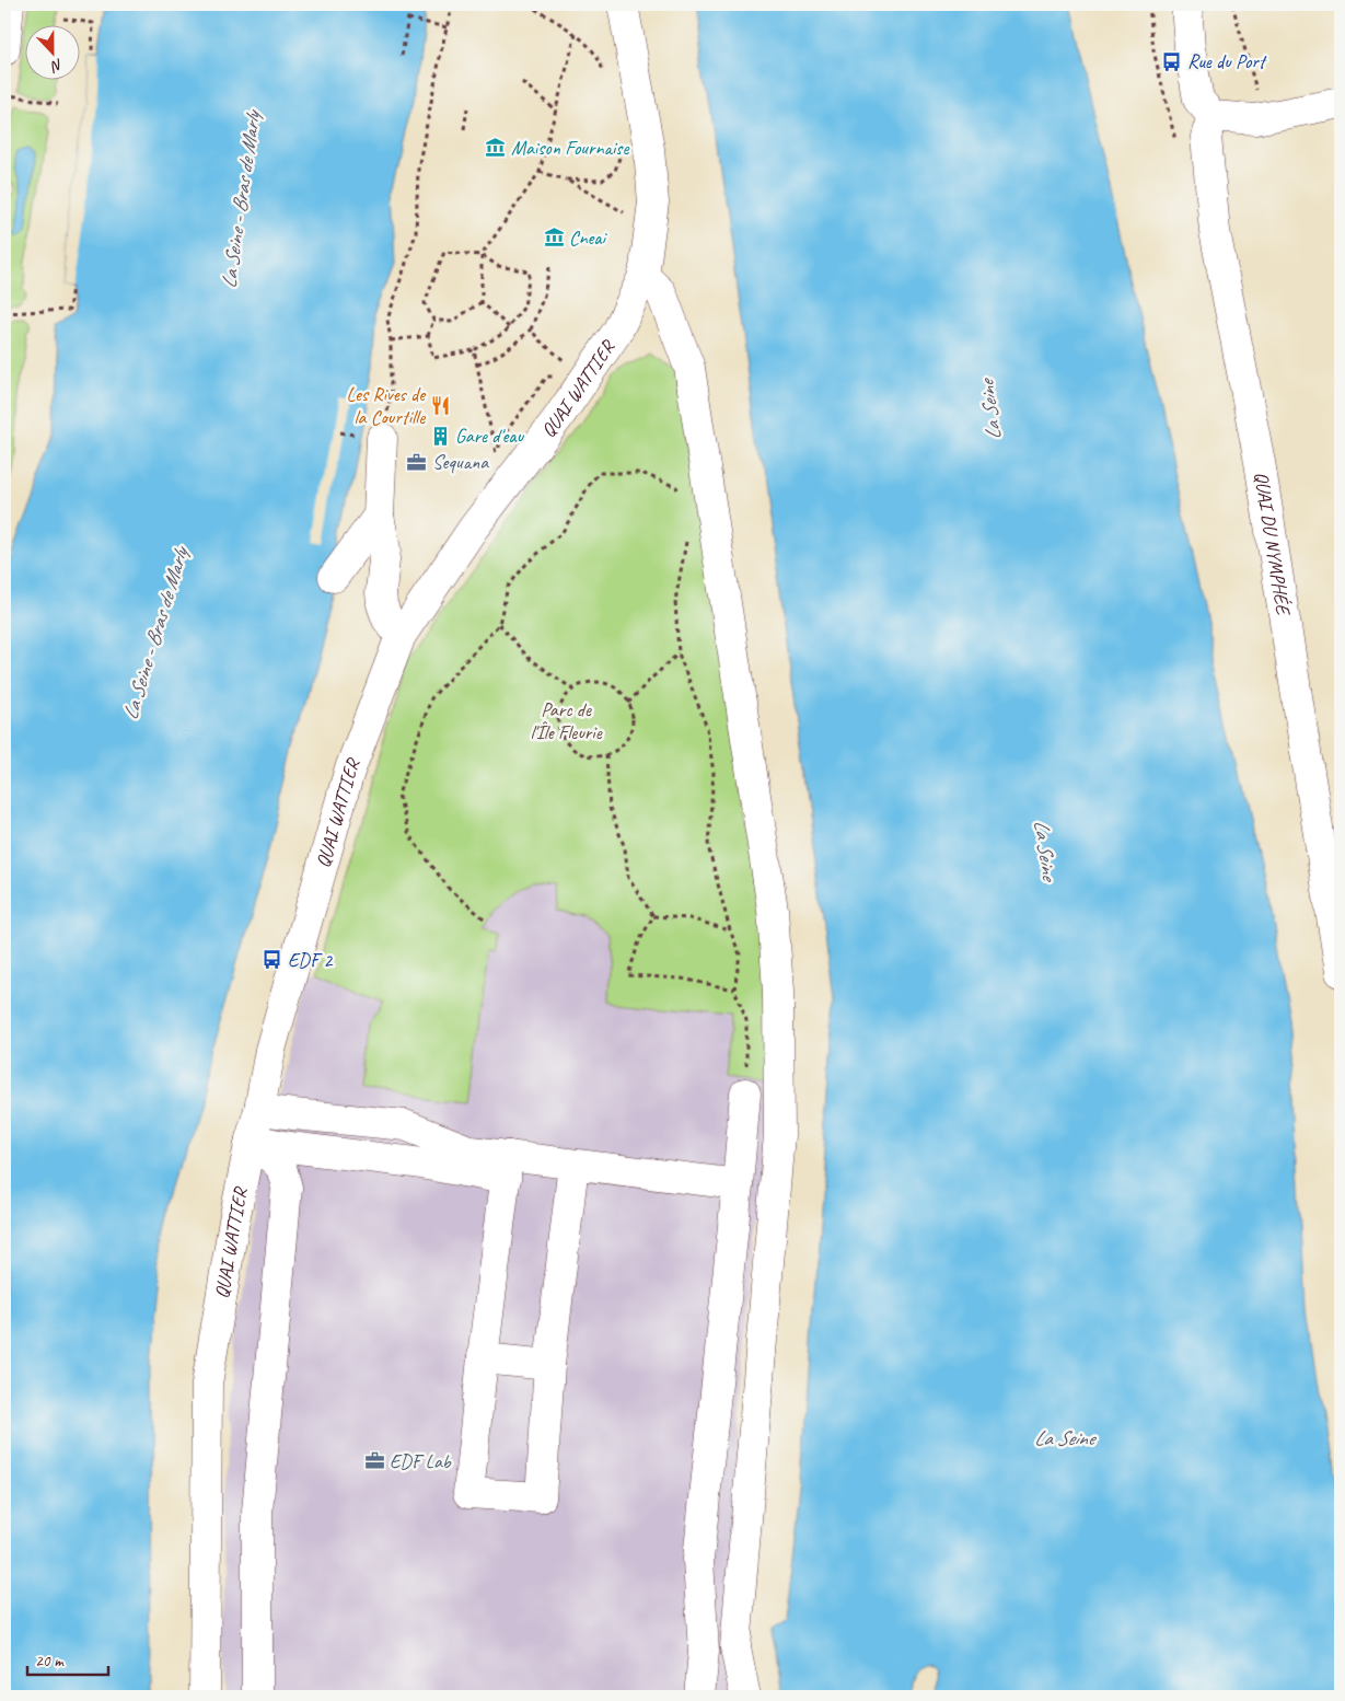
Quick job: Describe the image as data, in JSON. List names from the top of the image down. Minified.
{"streets":{"street":["QUAI WATTIER","QUAI DU NYMPHÉE"]},"water":["La Seine - Bras de Marly","La Seine"],"parks":["Parc de l'Île Fleurie"],"places":{"bus stop":["Rue du Port","EDF 2"],"museum":["Maison Fournaise","Cneai"],"restaurant":["Les Rives de la Courtille"],"building":["Gare d'eau"],"office":["Sequana","EDF Lab"]},"scale_bar":"20 m","north":"bottom"}
